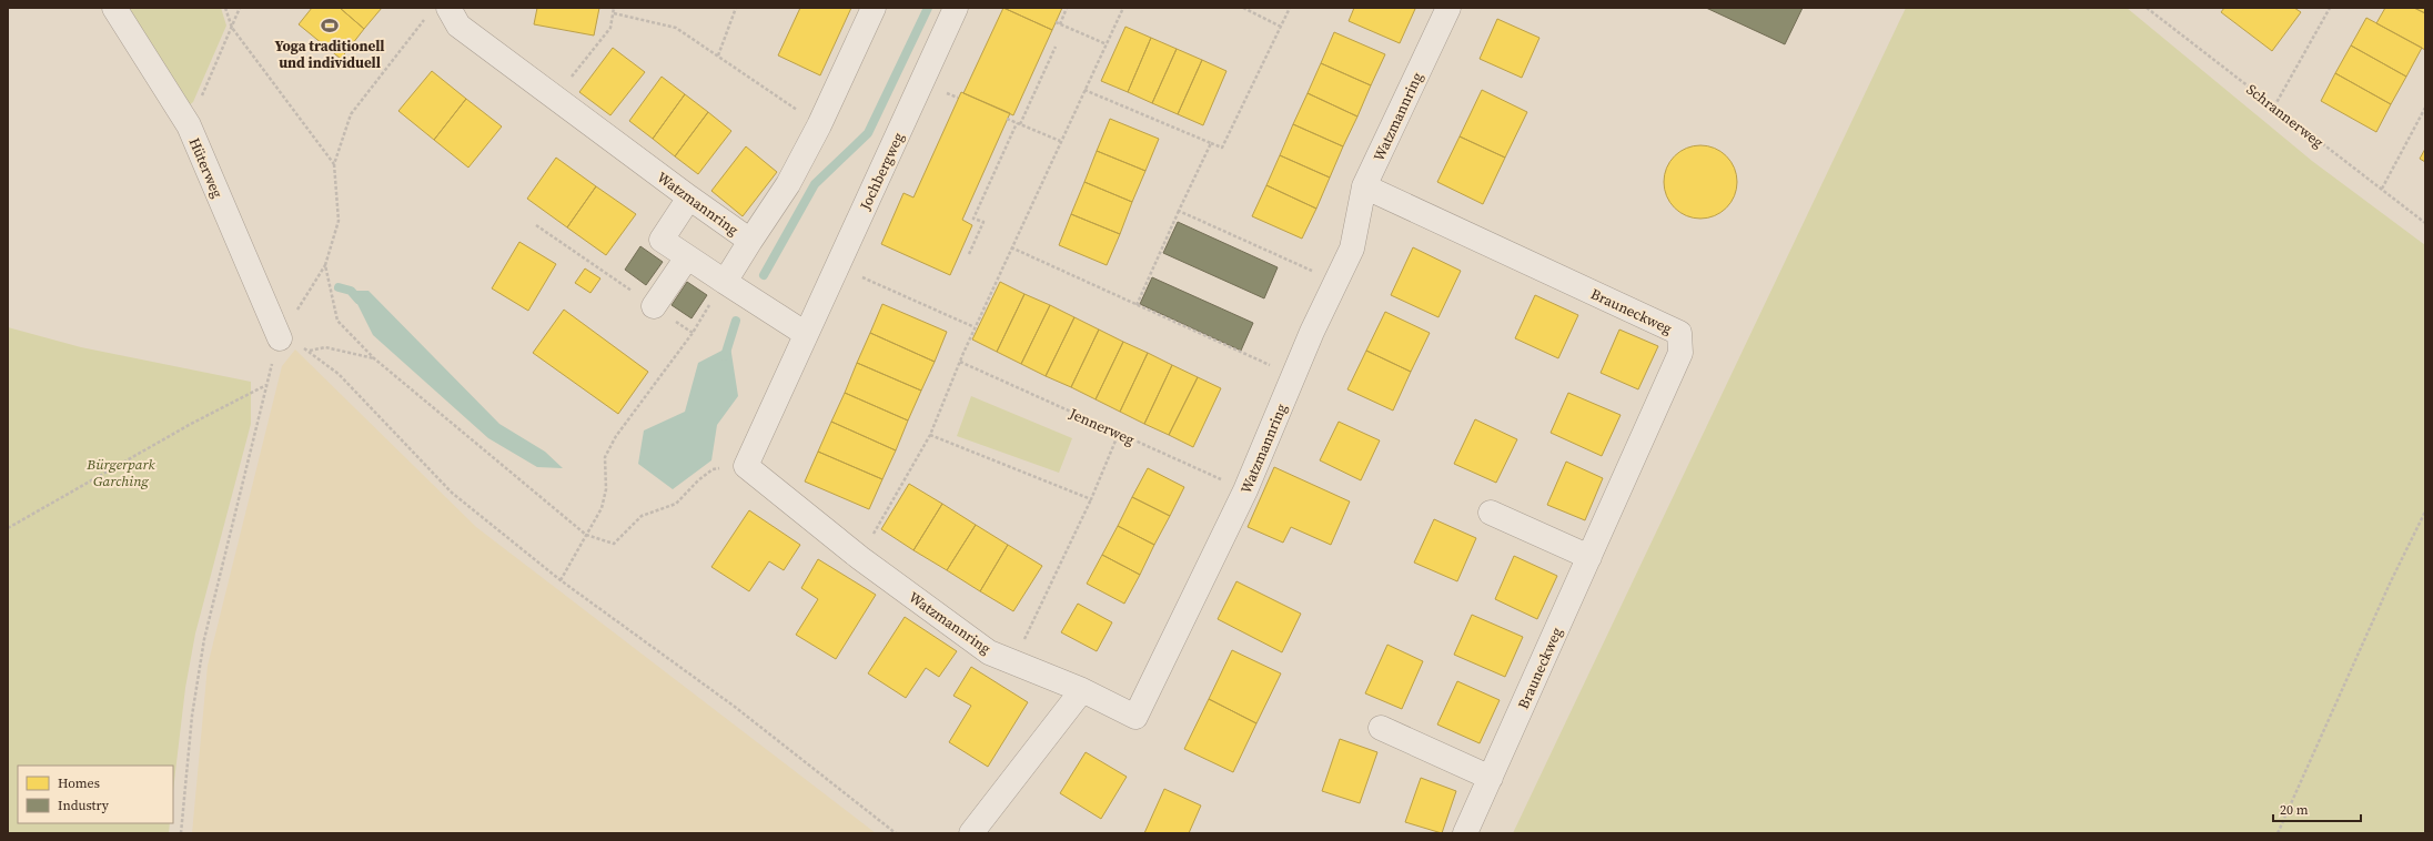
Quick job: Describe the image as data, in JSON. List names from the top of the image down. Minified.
{"streets":{"street":["Watzmannring","Hüterweg","Jochbergweg","Brauneckweg"],"path":["Schrannerweg","Jennerweg"]},"crossings":[["Watzmannring","Brauneckweg"],["Watzmannring","Jennerweg"]],"parks":["Bürgerpark Garching"],"places":{"sports":["Yoga traditionell und individuell"]},"legend":["Homes","Industry"],"scale_bar":"20 m"}
